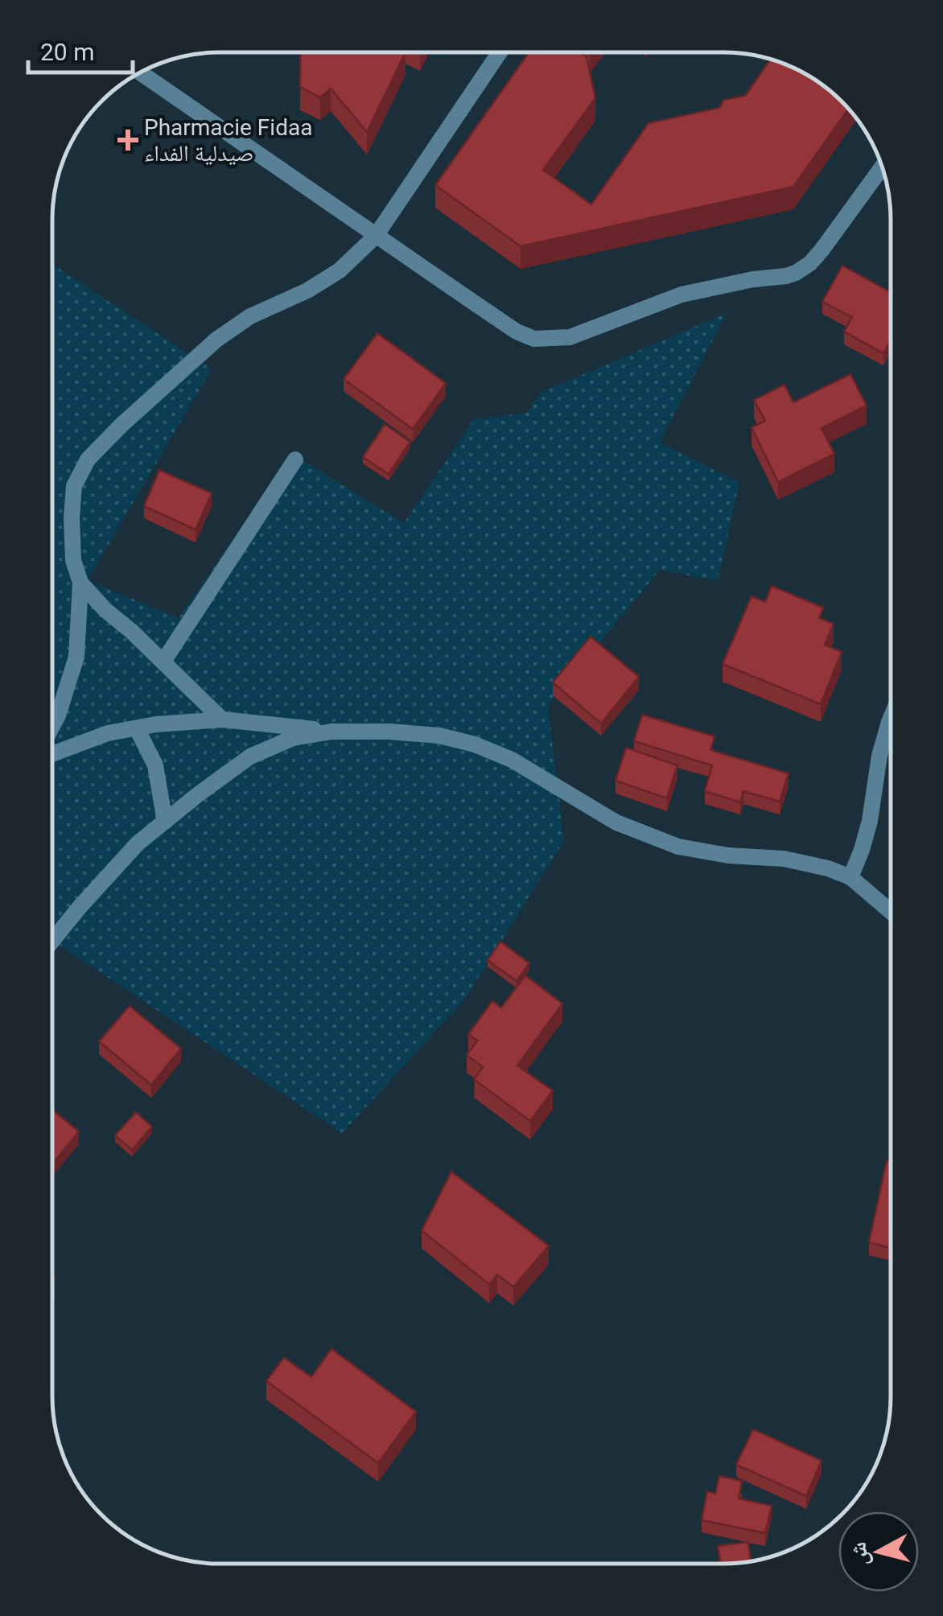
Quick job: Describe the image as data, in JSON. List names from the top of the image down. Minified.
{"places":{"health":["Pharmacie Fidaa صيدلية الفداء"]},"scale_bar":"20 m","north":"left"}
